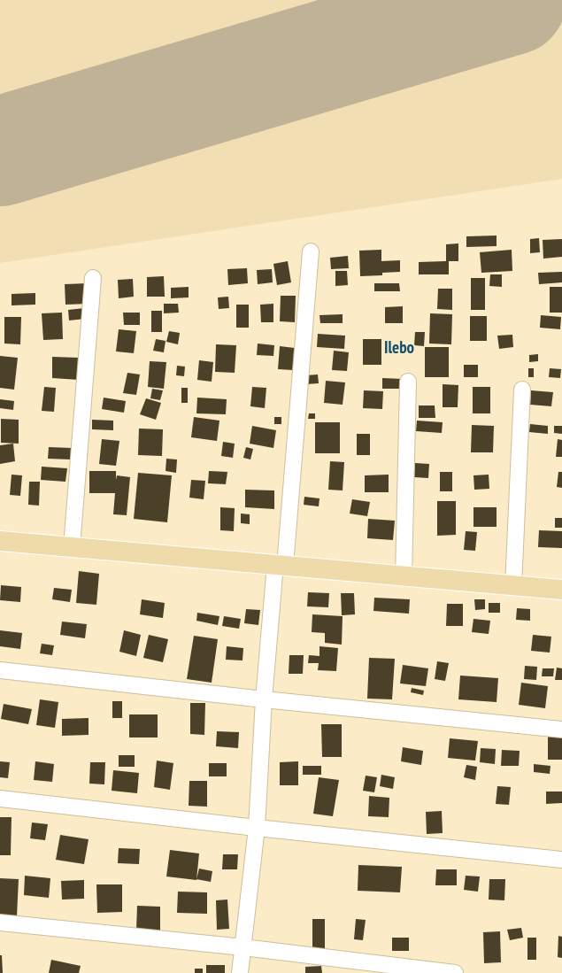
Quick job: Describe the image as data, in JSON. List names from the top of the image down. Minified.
{"districts":["Ilebo"]}
